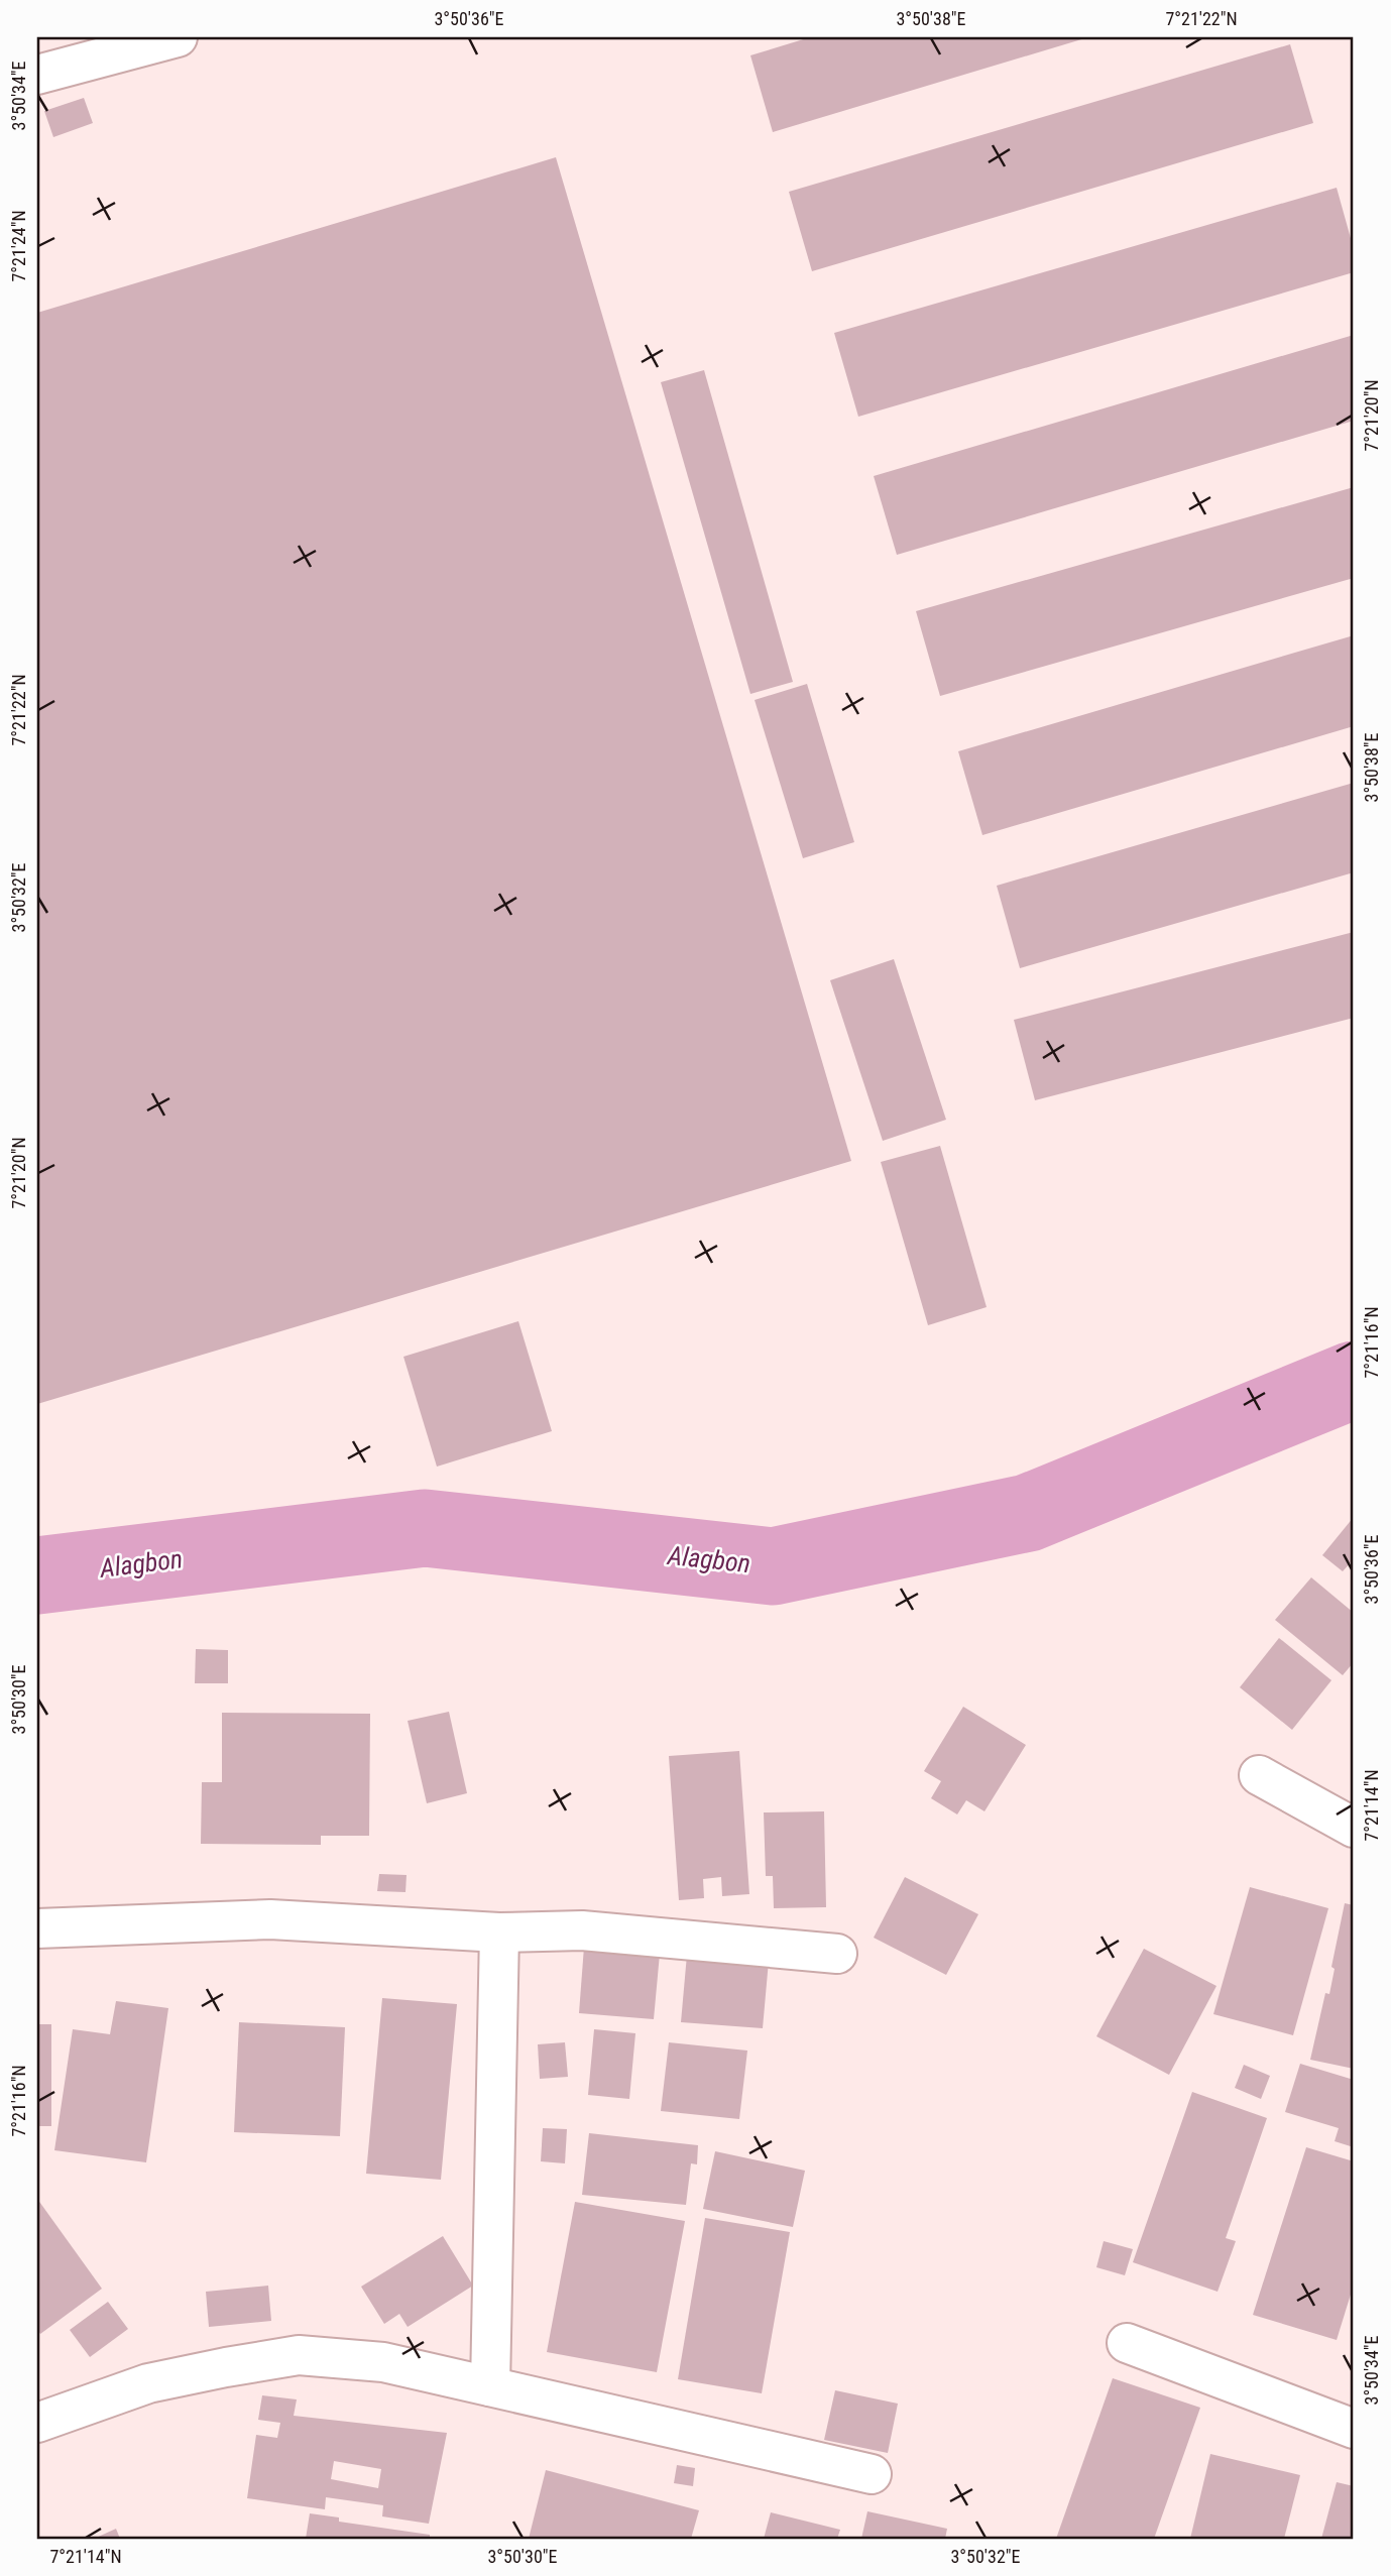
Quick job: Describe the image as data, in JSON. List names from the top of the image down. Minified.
{"water":["Alagbon"],"coordinates":["3°50'36\"E","3°50'38\"E","7°21'22\"N","3°50'34\"E","7°21'24\"N","7°21'20\"N","3°50'32\"E","7°21'16\"N","3°50'30\"E","7°21'14\"N"]}
